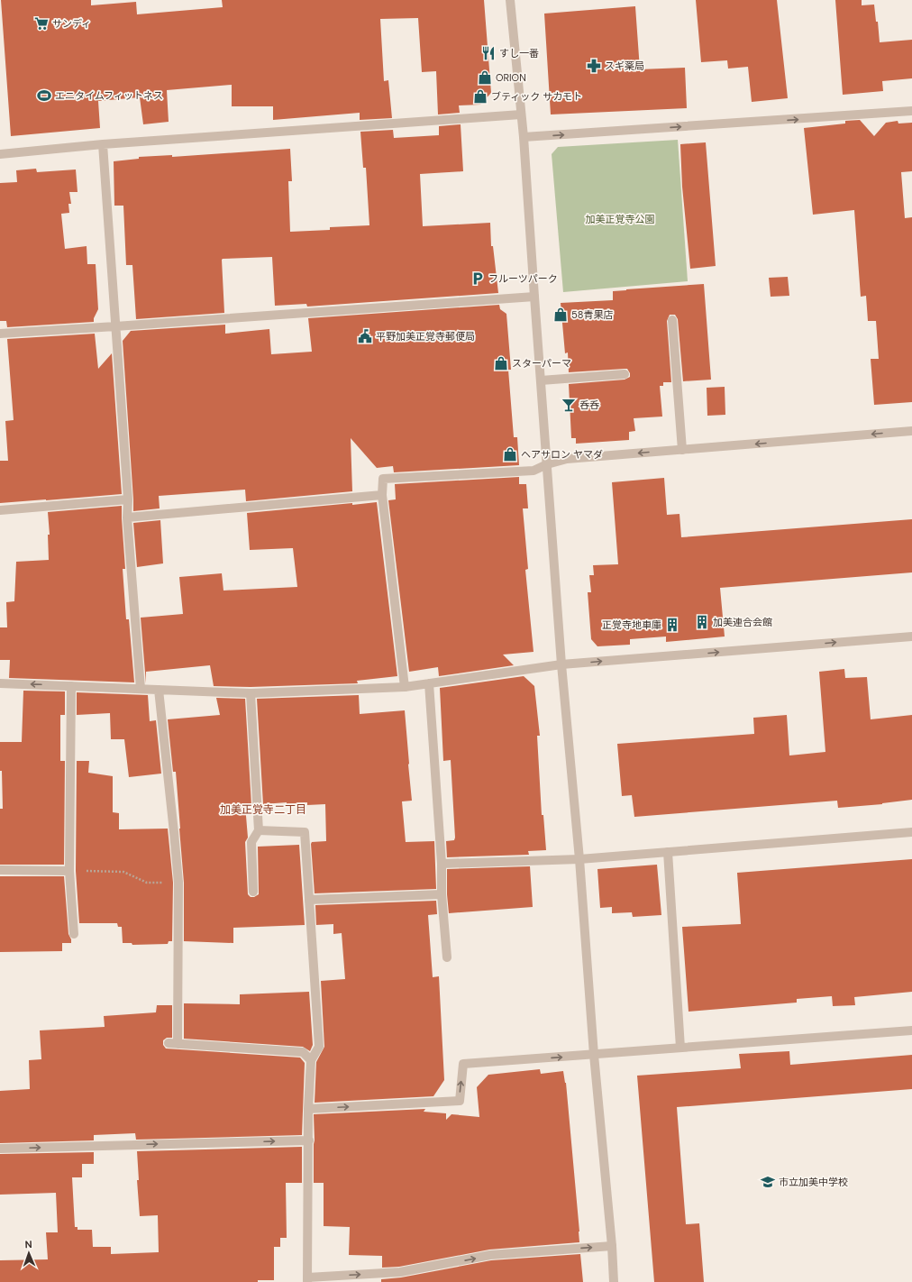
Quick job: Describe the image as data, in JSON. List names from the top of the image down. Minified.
{"districts":["加美正覚寺二丁目"],"parks":["加美正覚寺公園"],"places":{"supermarket":["サンディ"],"restaurant":["すし一番"],"pharmacy":["スギ薬局"],"shop":["ORION","ブティック サカモト","58青果店","スターパーマ","ヘアサロン ヤマダ"],"sports":["エニタイムフィットネス"],"parking":["フルーツパーク"],"public building":["平野加美正覚寺郵便局"],"bar":["呑呑"],"building":["加美連合会館","正覚寺地車庫"],"school or university":["市立加美中学校"]},"north":"top"}
